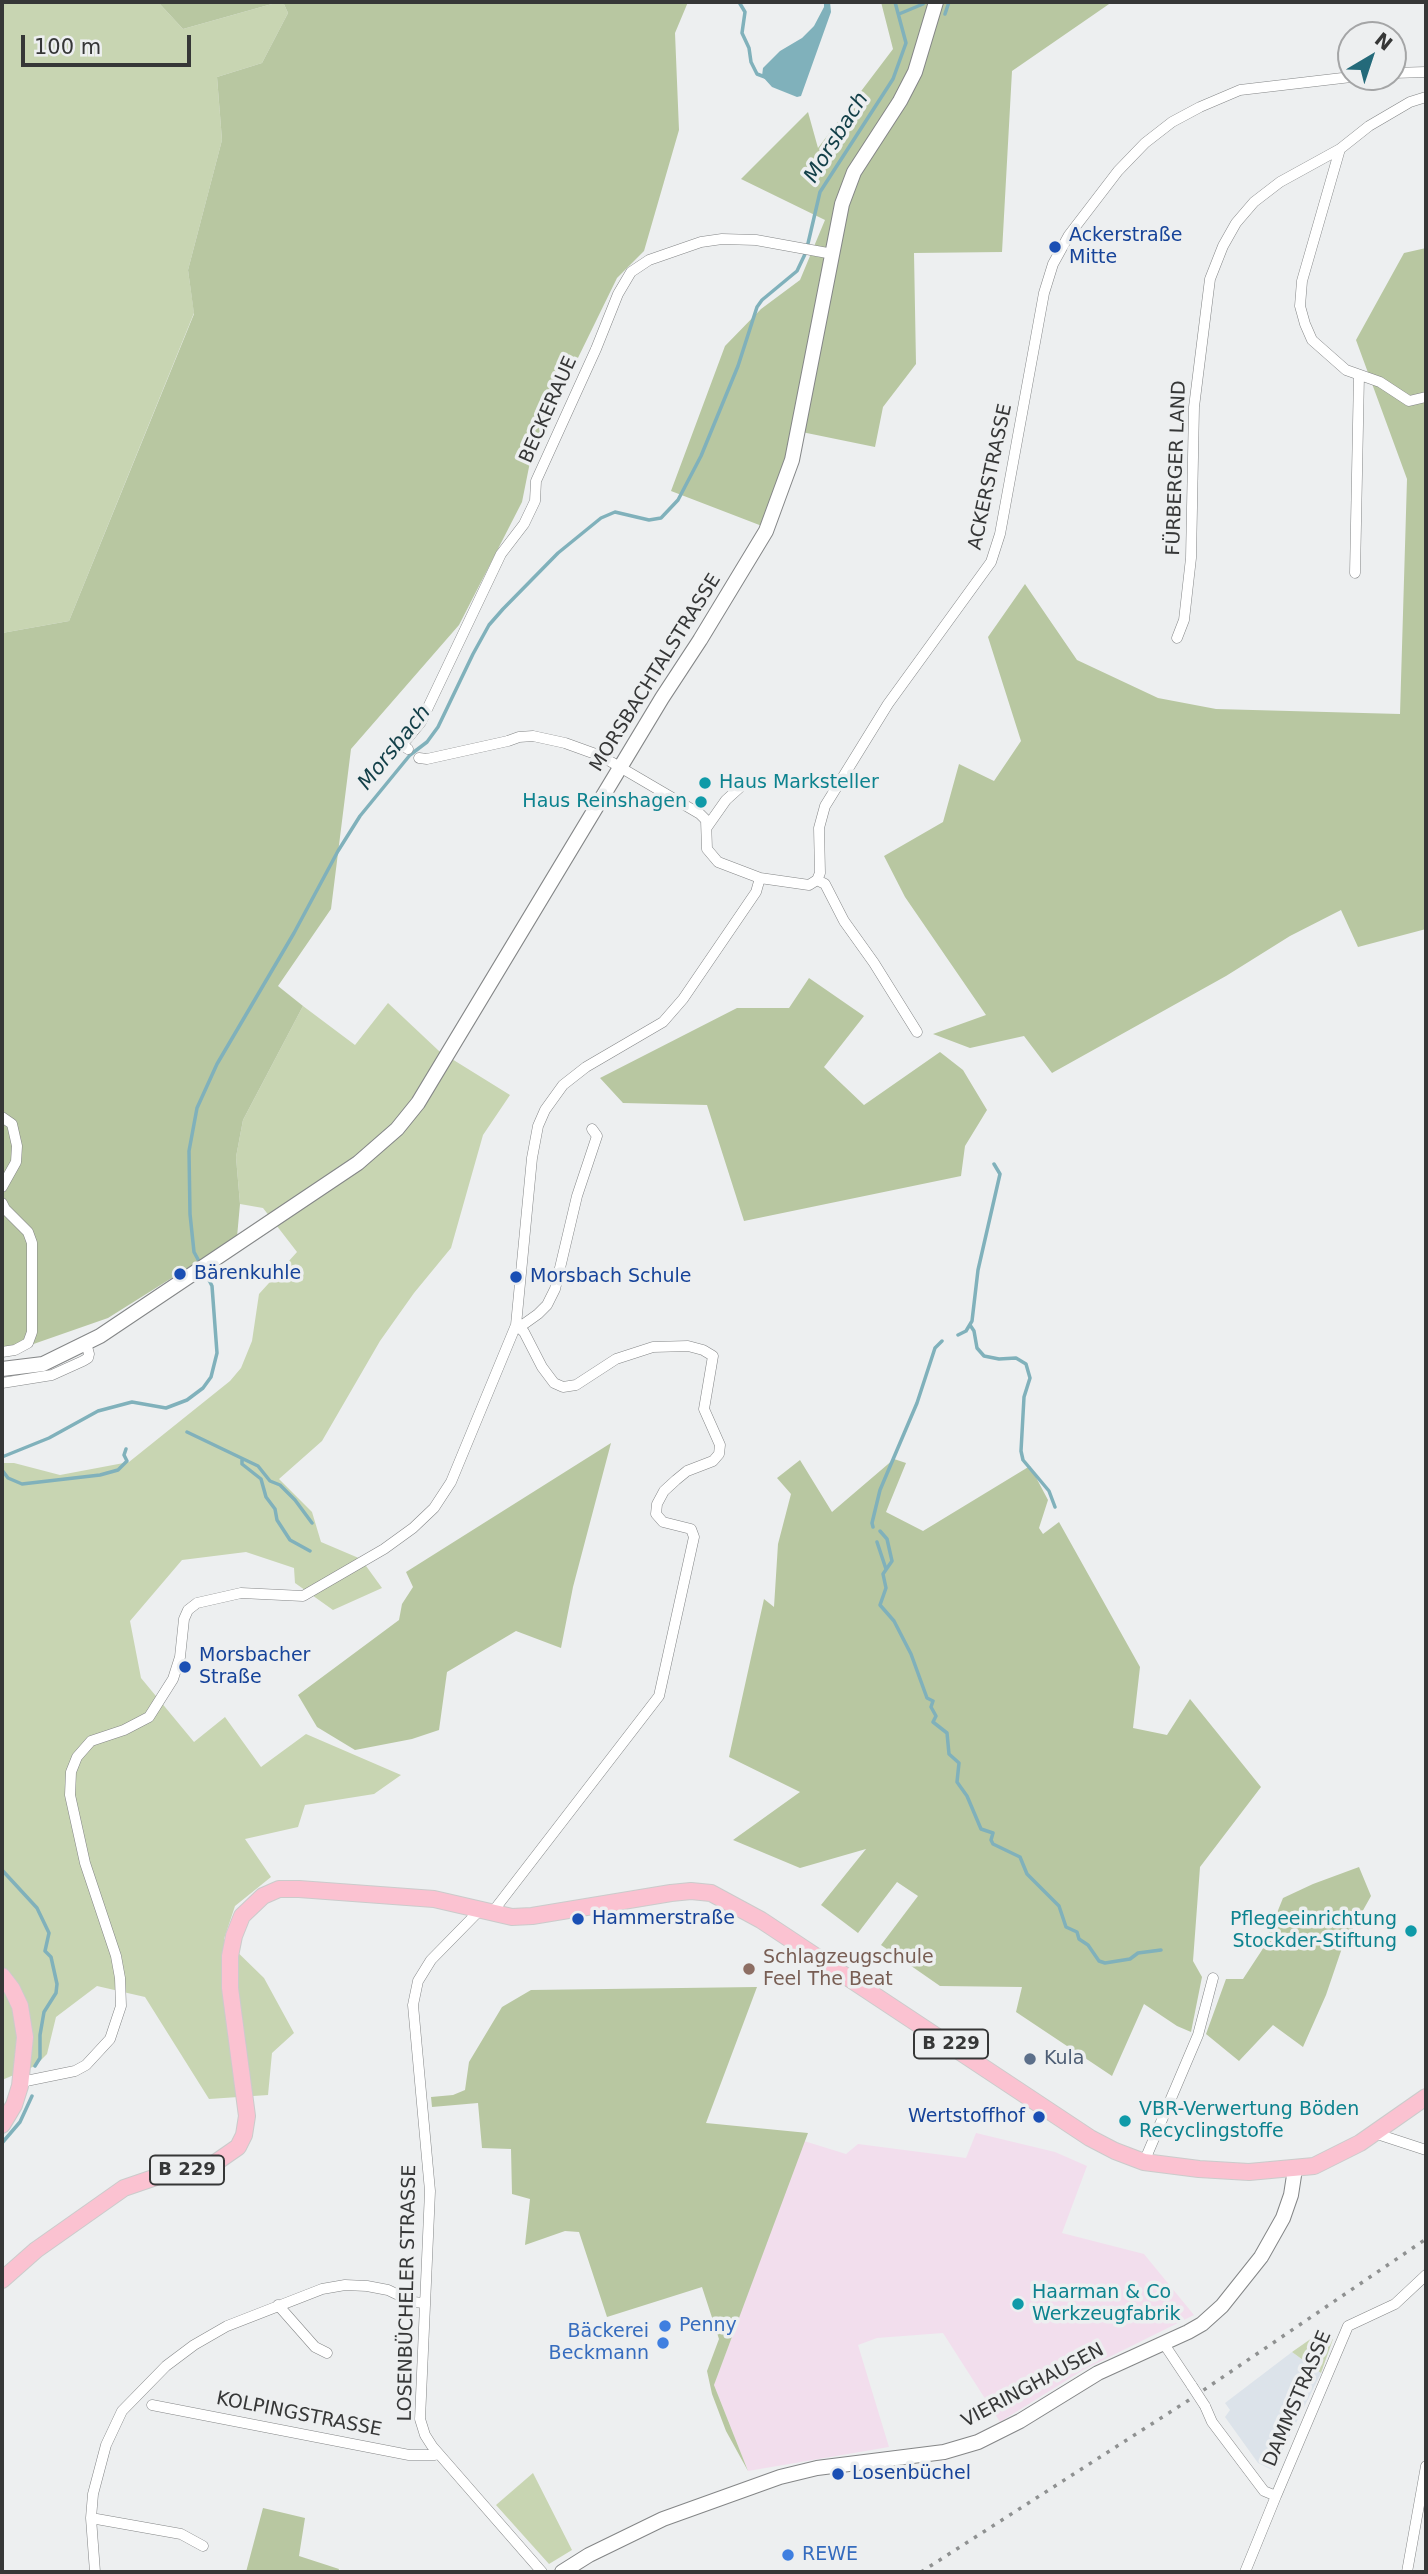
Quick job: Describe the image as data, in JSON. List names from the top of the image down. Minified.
{"streets":{"main road":["MORSBACHTALSTRASSE","B 229","VIERINGHAUSEN"],"street":["BECKERAUE","FÜRBERGER LAND","ACKERSTRASSE","LOSENBÜCHELER STRASSE","DAMMSTRASSE","KOLPINGSTRASSE"]},"crossings":[["BECKERAUE","MORSBACHTALSTRASSE"],["B 229","LOSENBÜCHELER STRASSE"],["B 229","VIERINGHAUSEN"],["LOSENBÜCHELER STRASSE","KOLPINGSTRASSE"]],"water":["Morsbach"],"places":["Ackerstraße Mitte","Haus Marksteller","Haus Reinshagen","Bärenkuhle","Morsbach Schule","Morsbacher Straße","Hammerstraße","Pflegeeinrichtung Stockder-Stiftung","Schlagzeugschule Feel The Beat","Kula","Wertstoffhof","VBR-Verwertung Böden Recyclingstoffe","Haarman & Co Werkzeugfabrik","Penny","Bäckerei Beckmann","Losenbüchel","REWE"],"scale_bar":"100 m","north":"top right"}
